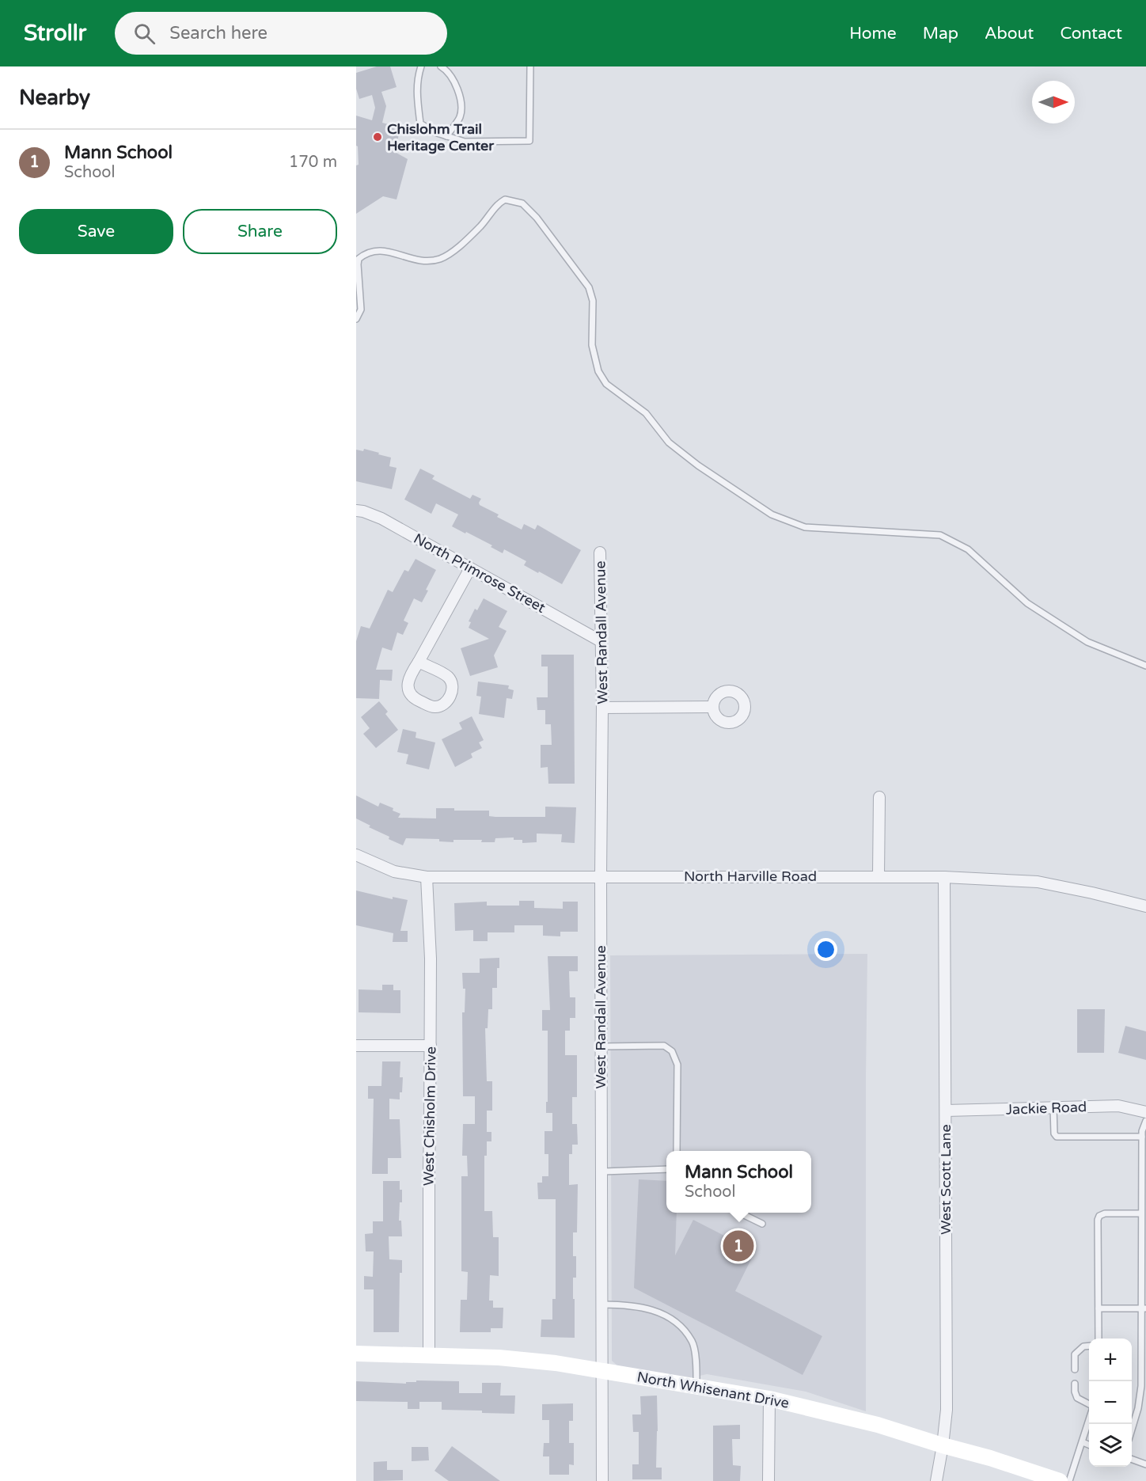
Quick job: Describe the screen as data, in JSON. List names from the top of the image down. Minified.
{"streets":{"street":["North Primrose Street","West Randall Avenue","North Harville Road","Jackie Road","West Chisholm Drive","West Scott Lane","North Whisenant Drive"]},"crossings":[["North Primrose Street","West Randall Avenue"],["West Randall Avenue","North Harville Road"],["West Randall Avenue","North Whisenant Drive"],["North Harville Road","West Chisholm Drive"],["North Harville Road","West Scott Lane"],["Jackie Road","West Scott Lane"],["West Chisholm Drive","North Whisenant Drive"],["West Scott Lane","North Whisenant Drive"]],"places":["Chislohm Trail Heritage Center"],"north":"right","page":{"header":"Strollr","search":"Search here","nav":["Home","Map","About","Contact"],"heading":"Nearby","list":[{"mark":"1","name":"Mann School","note":"School","value":"170 m"}],"buttons":["Save","Share"],"popup":["Mann School","School"],"pins":"1","map_buttons":["+","−"]}}
